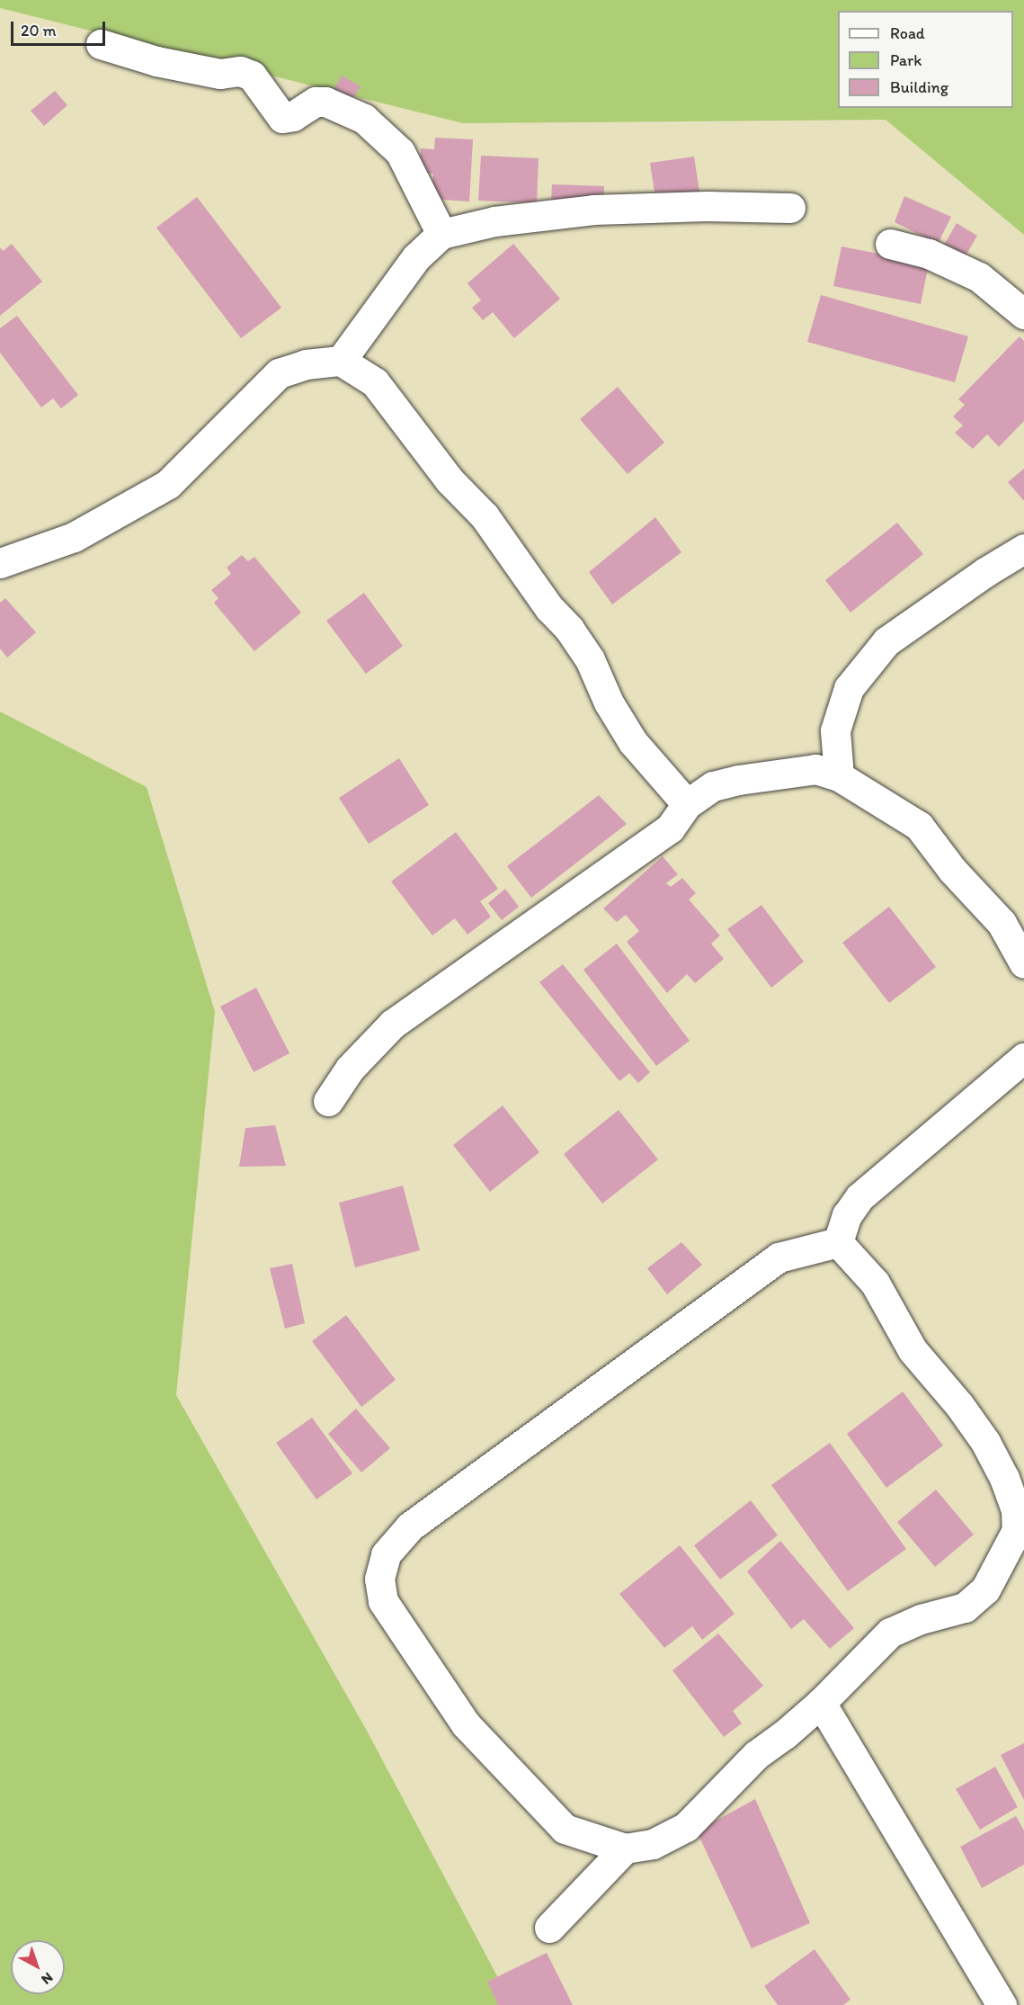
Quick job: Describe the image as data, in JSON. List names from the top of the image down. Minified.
{"legend":["Road","Park","Building"],"scale_bar":"20 m","north":"bottom right"}
